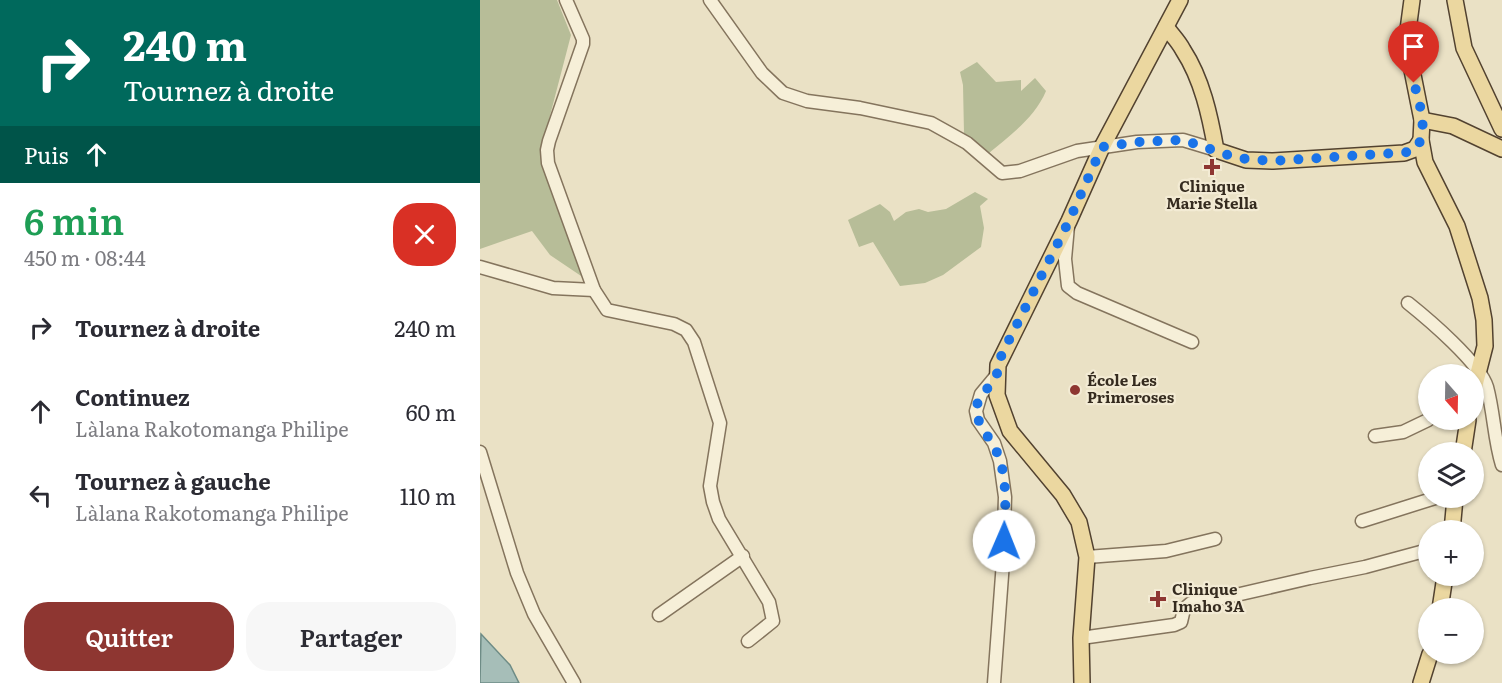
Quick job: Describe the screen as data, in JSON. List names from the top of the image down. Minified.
{"places":{"health":["Clinique Marie Stella","Clinique Imaho 3A"],"other":["École Les Primeroses"]},"north":"bottom","page":{"turn":["240 m","Tournez à droite"],"then":"Puis","heading":["6 min","450 m · 08:44"],"list":[{"name":"Tournez à droite","value":"240 m"},{"name":"Continuez","note":"Làlana Rakotomanga Philipe","value":"60 m"},{"name":"Tournez à gauche","note":"Làlana Rakotomanga Philipe","value":"110 m"}],"map_buttons":["+","−"],"buttons":["Quitter","Partager"]}}
